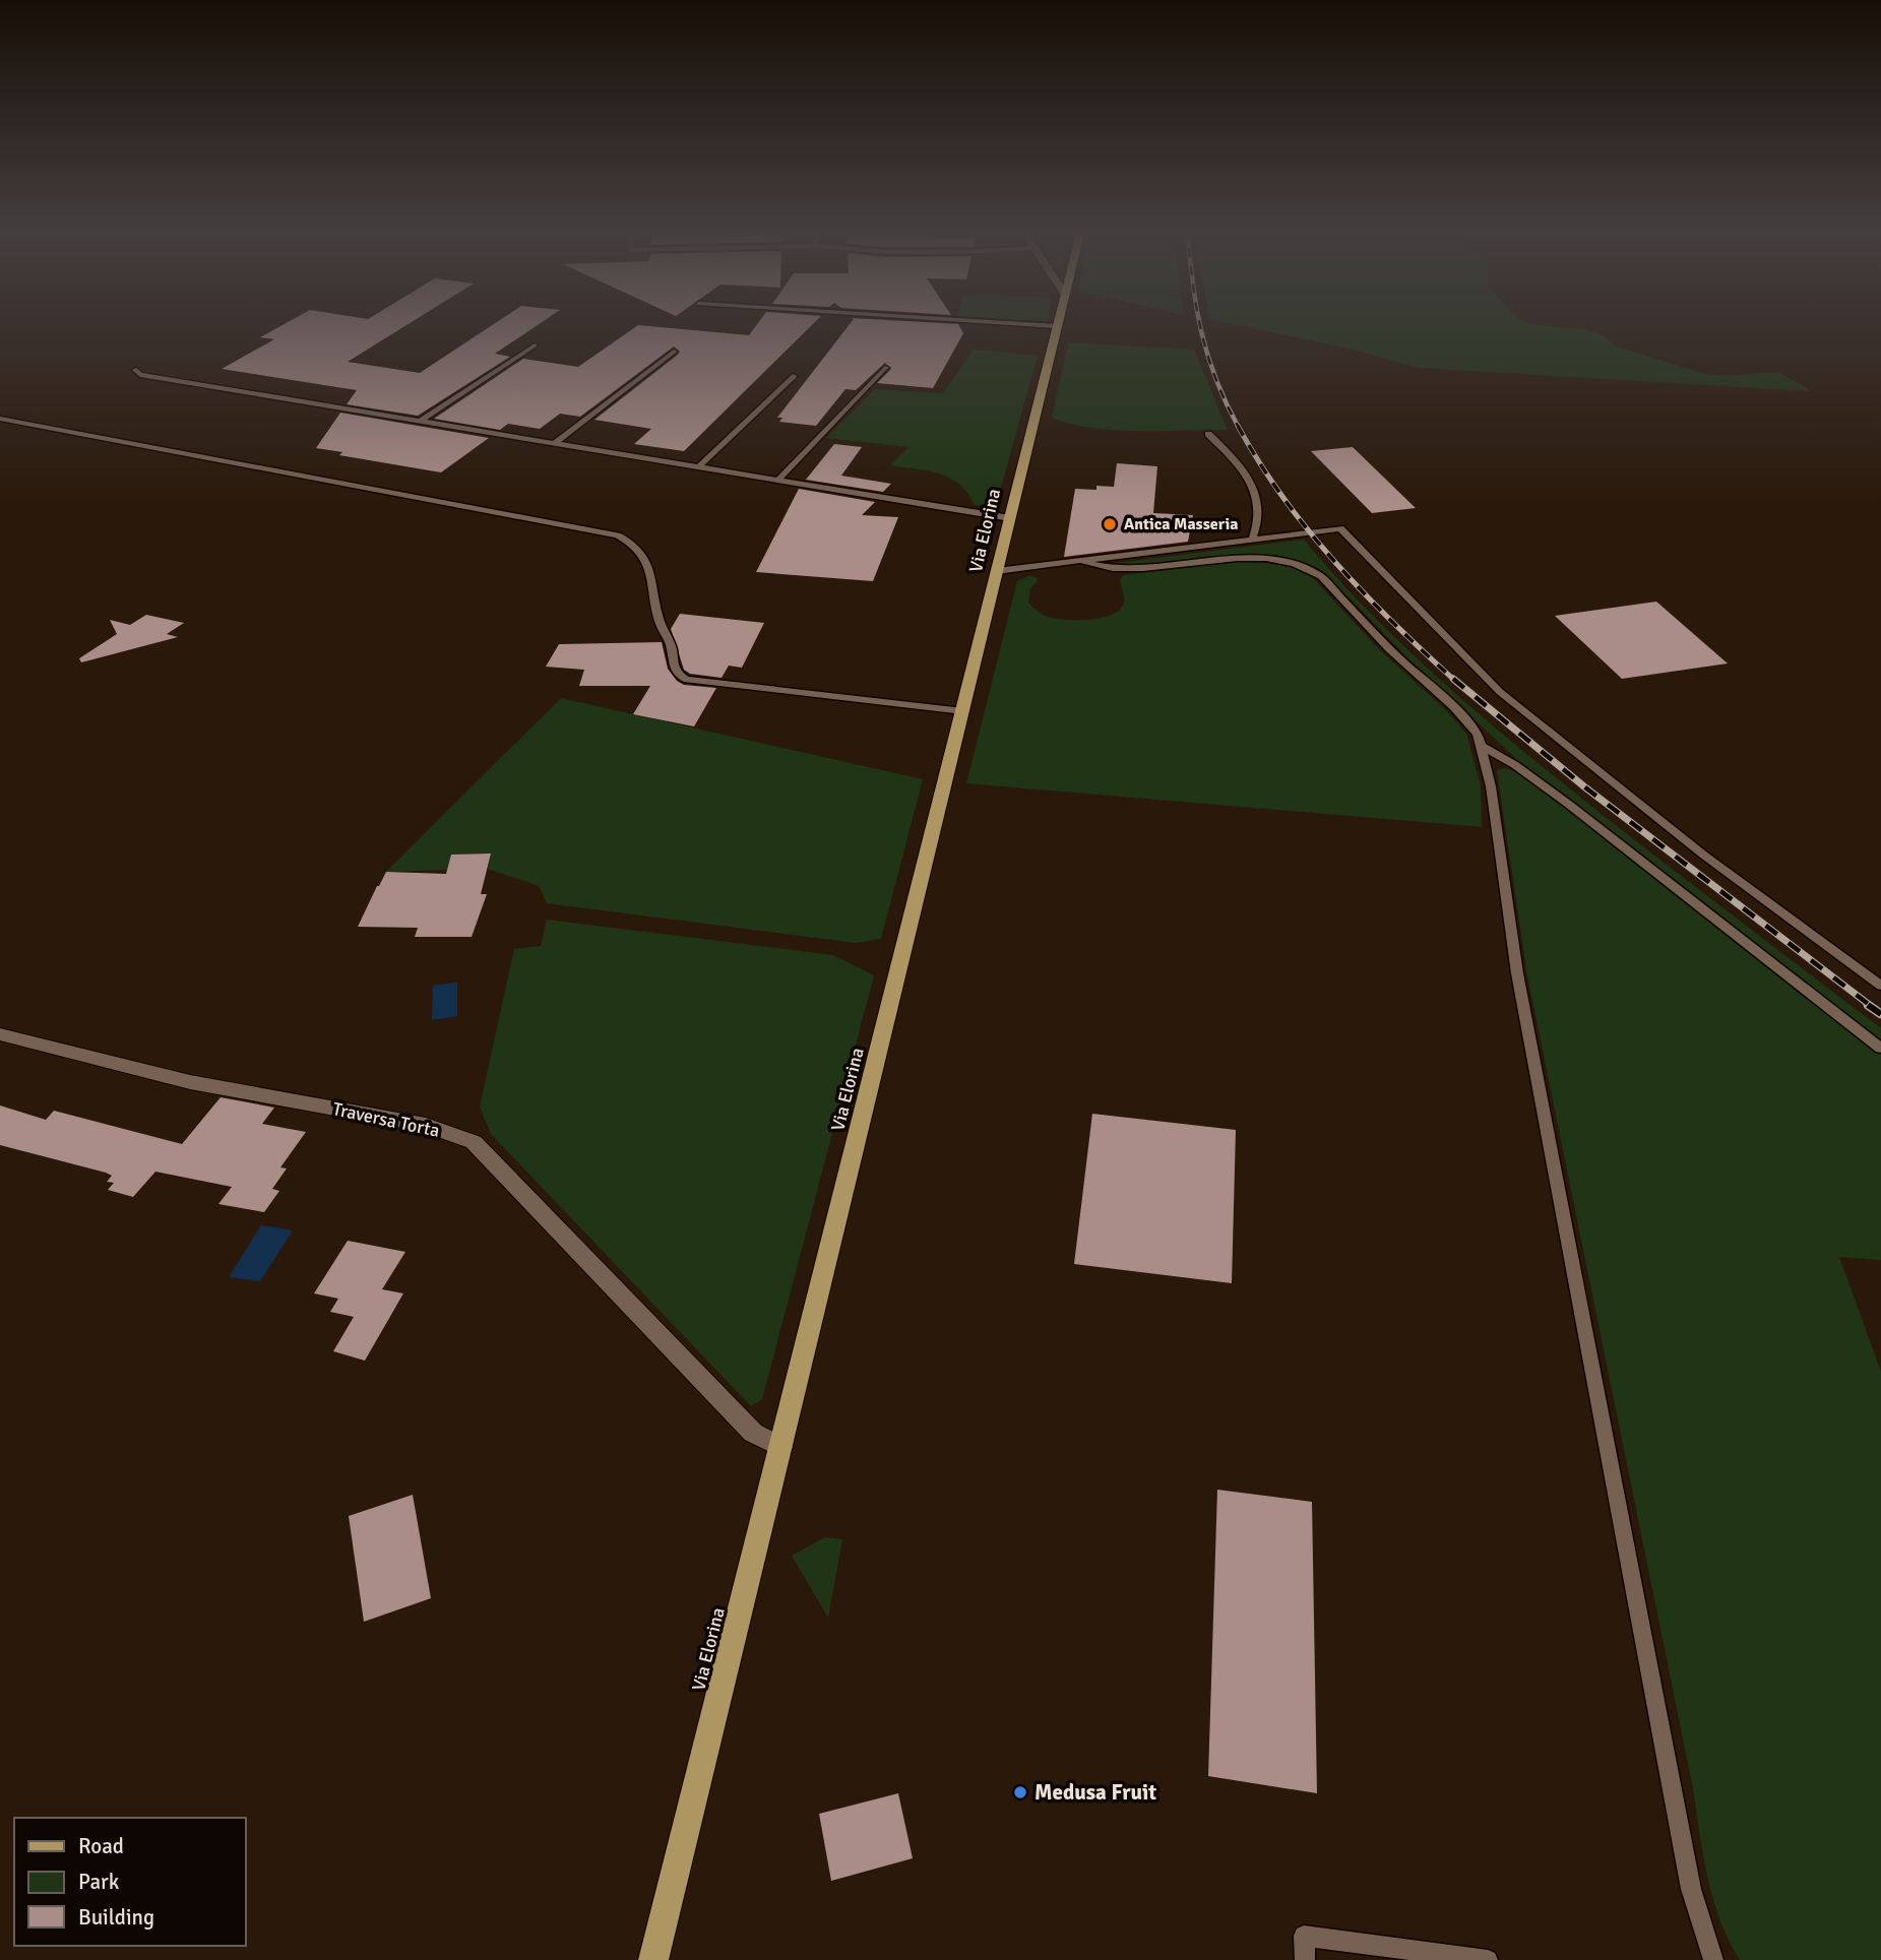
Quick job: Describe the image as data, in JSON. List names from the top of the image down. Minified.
{"streets":{"main road":["Via Elorina"],"street":["Traversa Torta"]},"crossings":[["Via Elorina","Traversa Torta"]],"places":["Antica Masseria","Medusa Fruit"],"legend":["Road","Park","Building"]}
